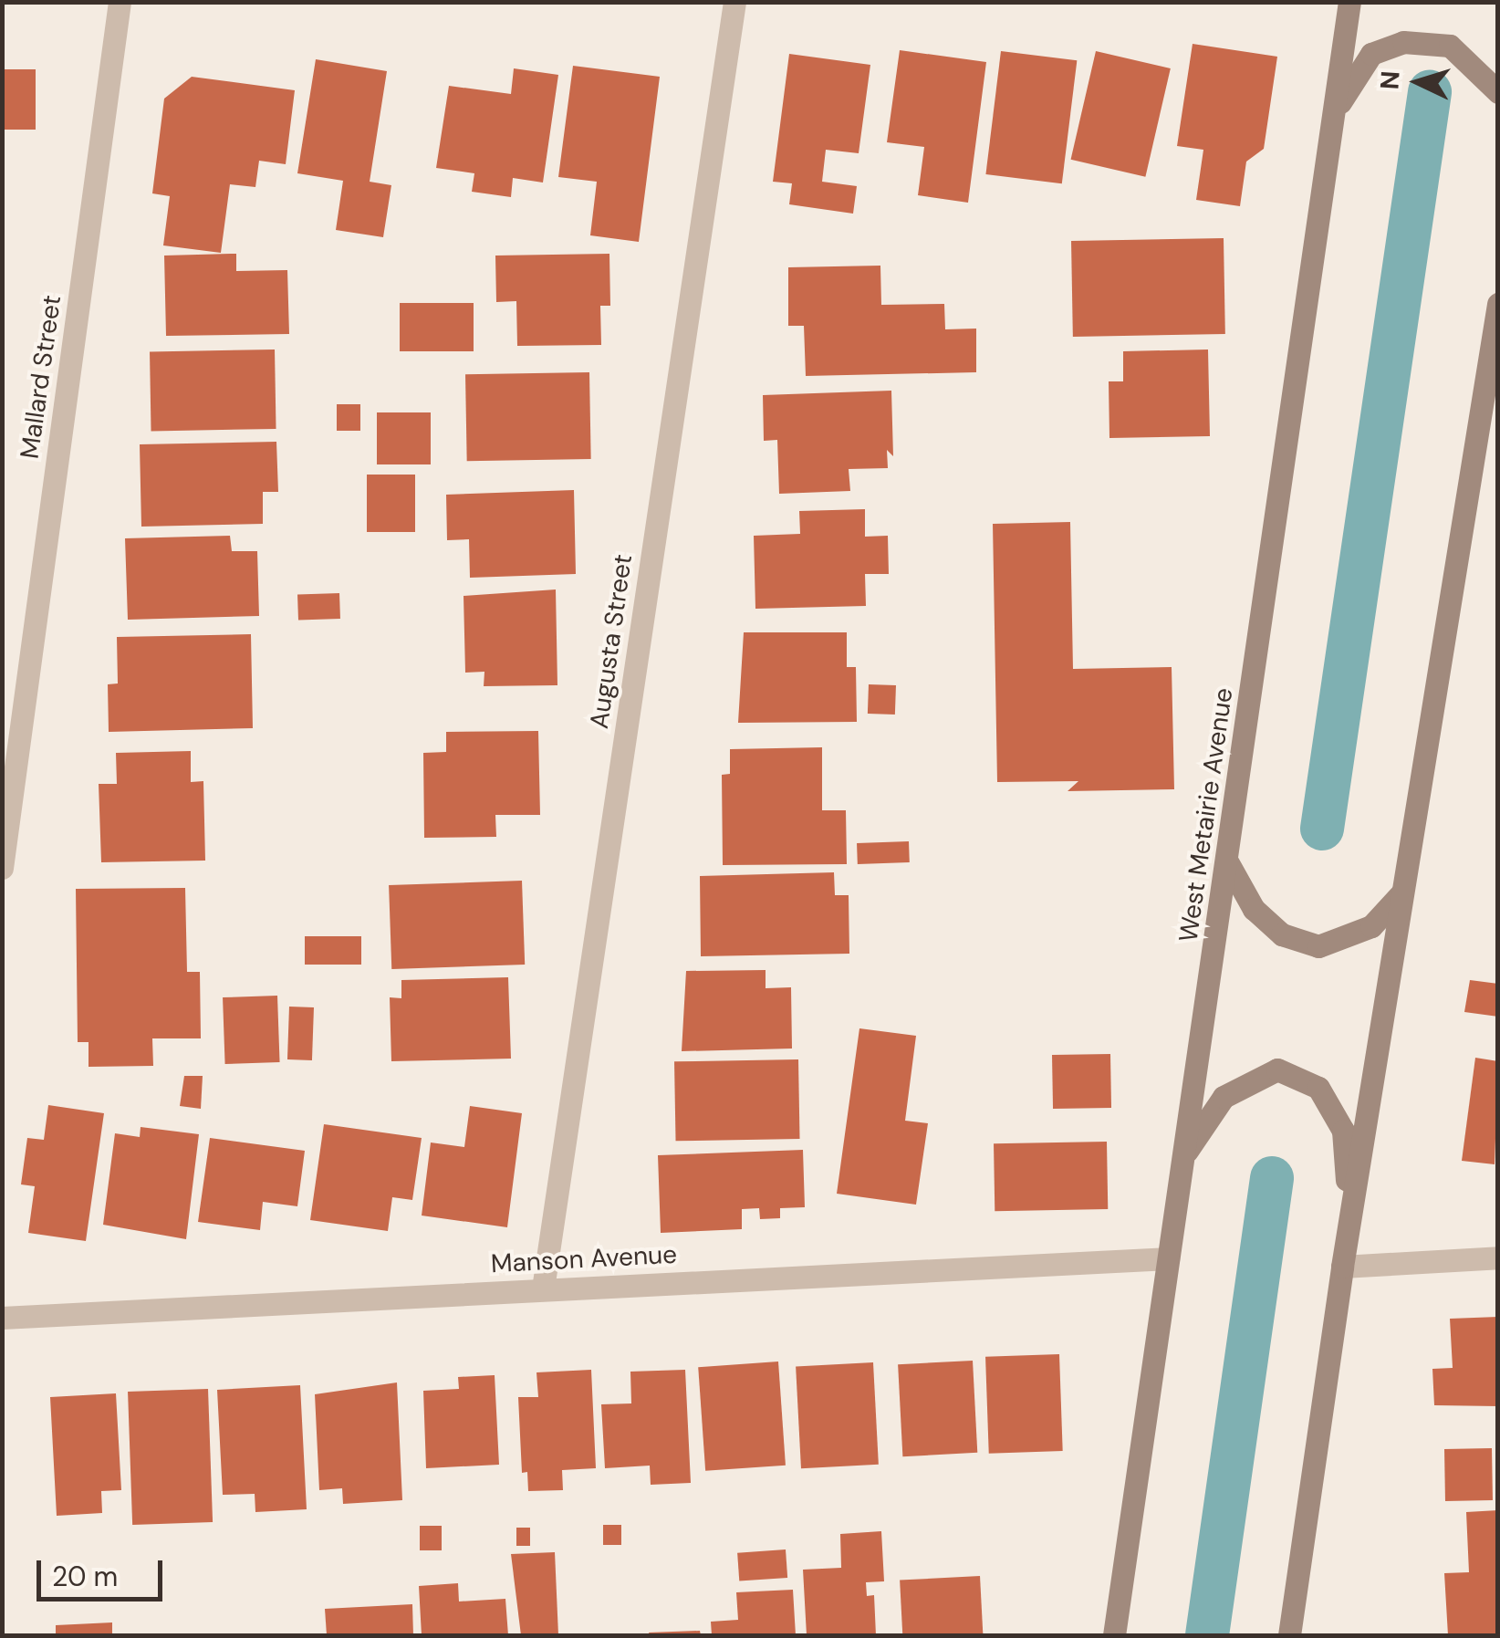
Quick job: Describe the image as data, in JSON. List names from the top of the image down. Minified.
{"streets":{"main road":["West Metairie Avenue"],"street":["Mallard Street","Augusta Street","Manson Avenue"]},"crossings":[["Augusta Street","Manson Avenue"],["West Metairie Avenue","Manson Avenue"]],"scale_bar":"20 m","north":"left"}
